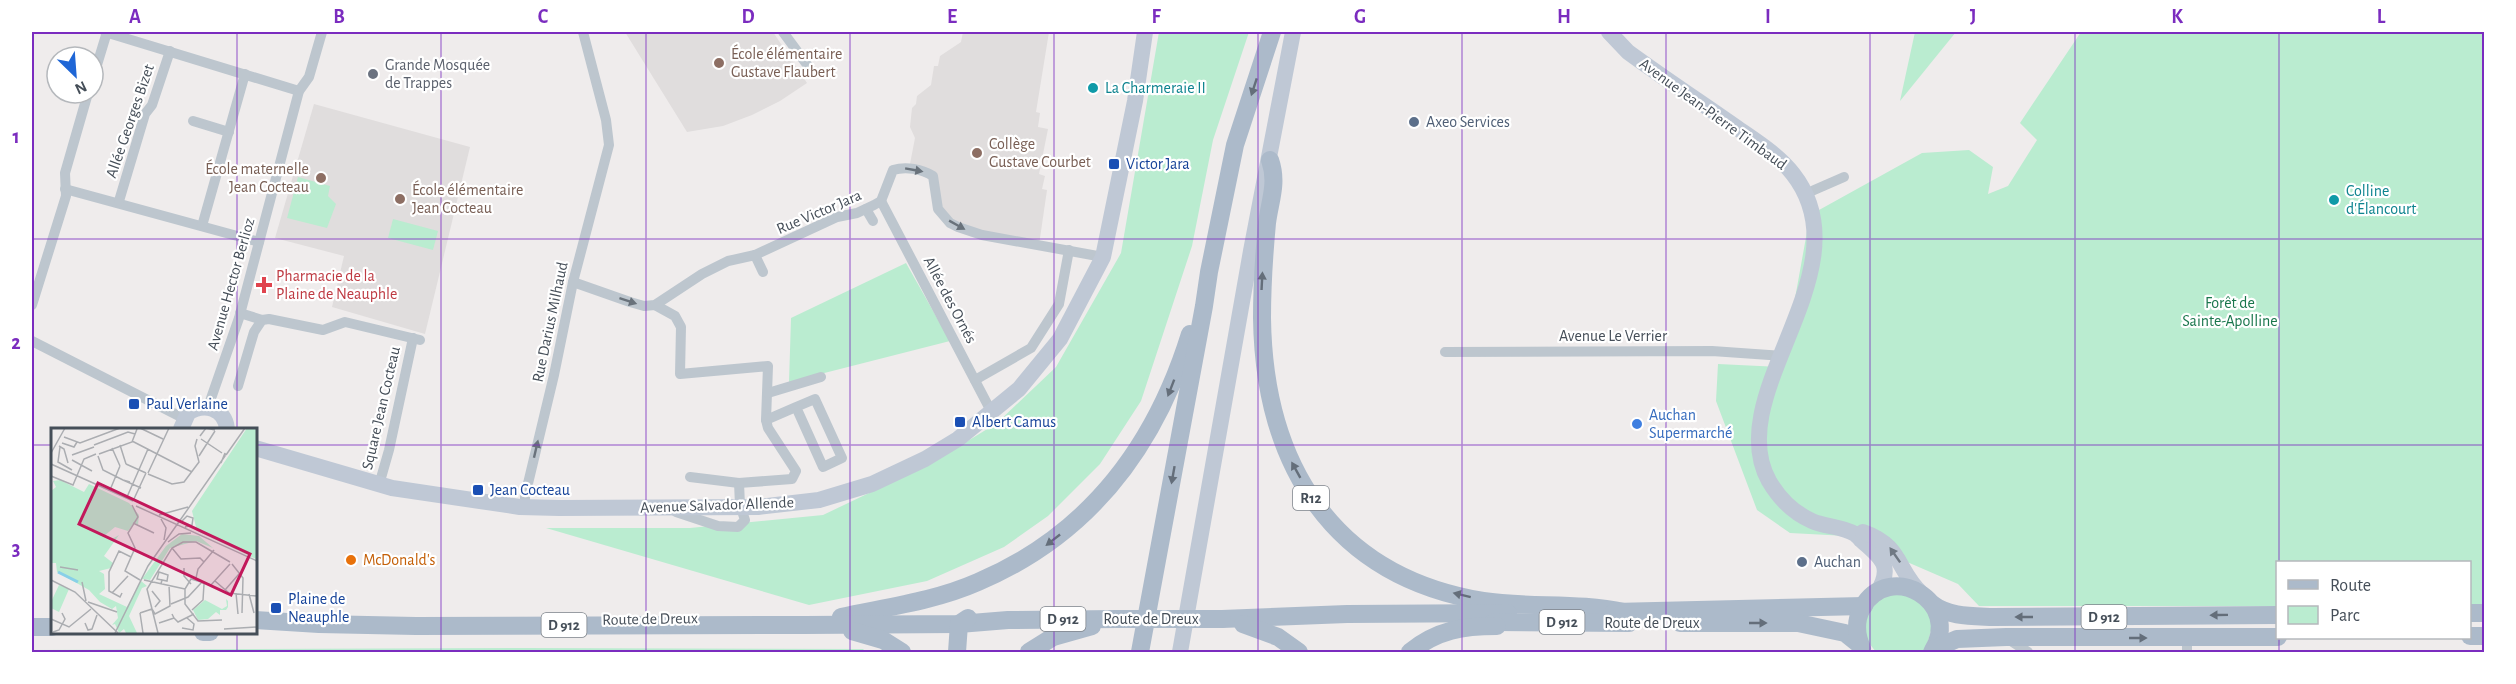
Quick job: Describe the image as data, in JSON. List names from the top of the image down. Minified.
{"streets":{"main road":["R12","D 912","Route de Dreux"],"street":["Avenue Jean-Pierre Timbaud","Allée Georges Bizet","Rue Victor Jara","Avenue Hector Berlioz","Allée des Ornés","Rue Darius Milhaud","Avenue Le Verrier","Square Jean Cocteau","Avenue Salvador Allende"]},"crossings":[["Avenue Jean-Pierre Timbaud","Avenue Le Verrier"],["Avenue Jean-Pierre Timbaud","D 912"],["Rue Victor Jara","Allée des Ornés"],["Rue Victor Jara","Avenue Salvador Allende"],["Allée des Ornés","Avenue Salvador Allende"],["Rue Darius Milhaud","Avenue Salvador Allende"],["Square Jean Cocteau","Avenue Salvador Allende"],["R12","Route de Dreux"]],"one_way":["Rue Darius Milhaud"],"parks":["Forêt de Sainte-Apolline"],"places":{"other":["École élémentaire Gustave Flaubert","Grande Mosquée de Trappes","La Charmeraie II","Axeo Services","Collège Gustave Courbet","École maternelle Jean Cocteau","École élémentaire Jean Cocteau","Colline d'Élancourt","Auchan Supermarché","McDonald's","Auchan"],"transit":["Victor Jara","Paul Verlaine","Albert Camus","Jean Cocteau","Plaine de Neauphle"],"health":["Pharmacie de la Plaine de Neauphle"]},"legend":["Route","Parc"],"north":"bottom right","grid":{"columns":["A","B","C","D","E","F","G","H","I","J","K","L"],"rows":["1","2","3"]}}
